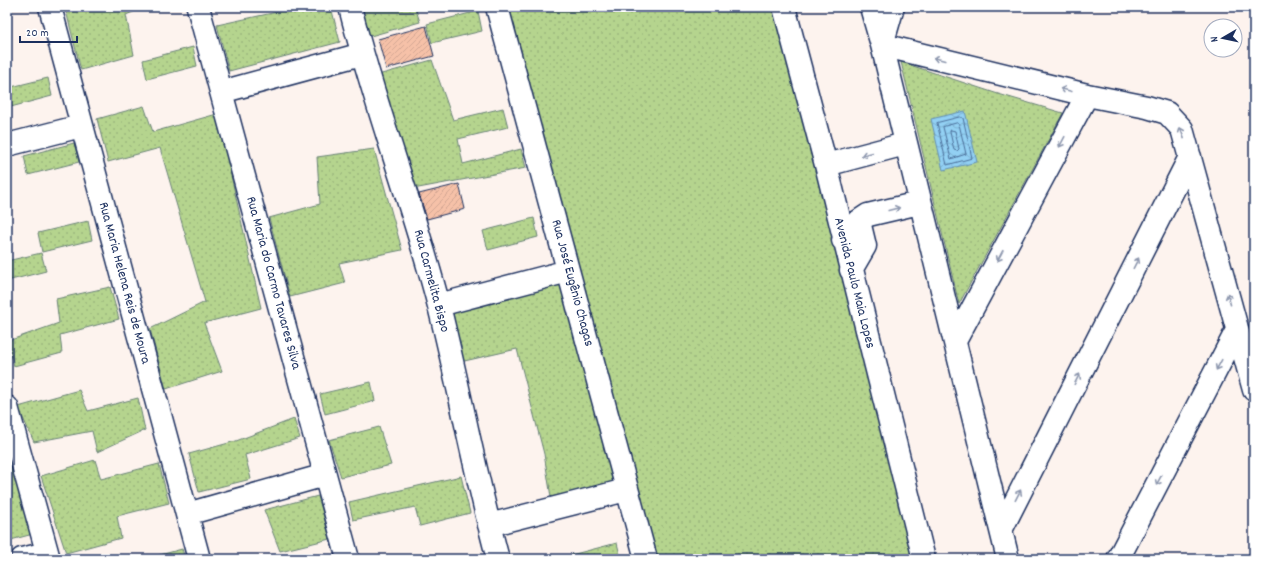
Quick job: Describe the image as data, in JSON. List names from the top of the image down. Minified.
{"streets":{"street":["Rua Carmelita Bispo","Rua Maria Helena Reis de Moura","Rua Maria do Carmo Tavares Silva","Rua José Eugênio Chagas","Avenida Paulo Maia Lopes"]},"scale_bar":"20 m","north":"left"}
